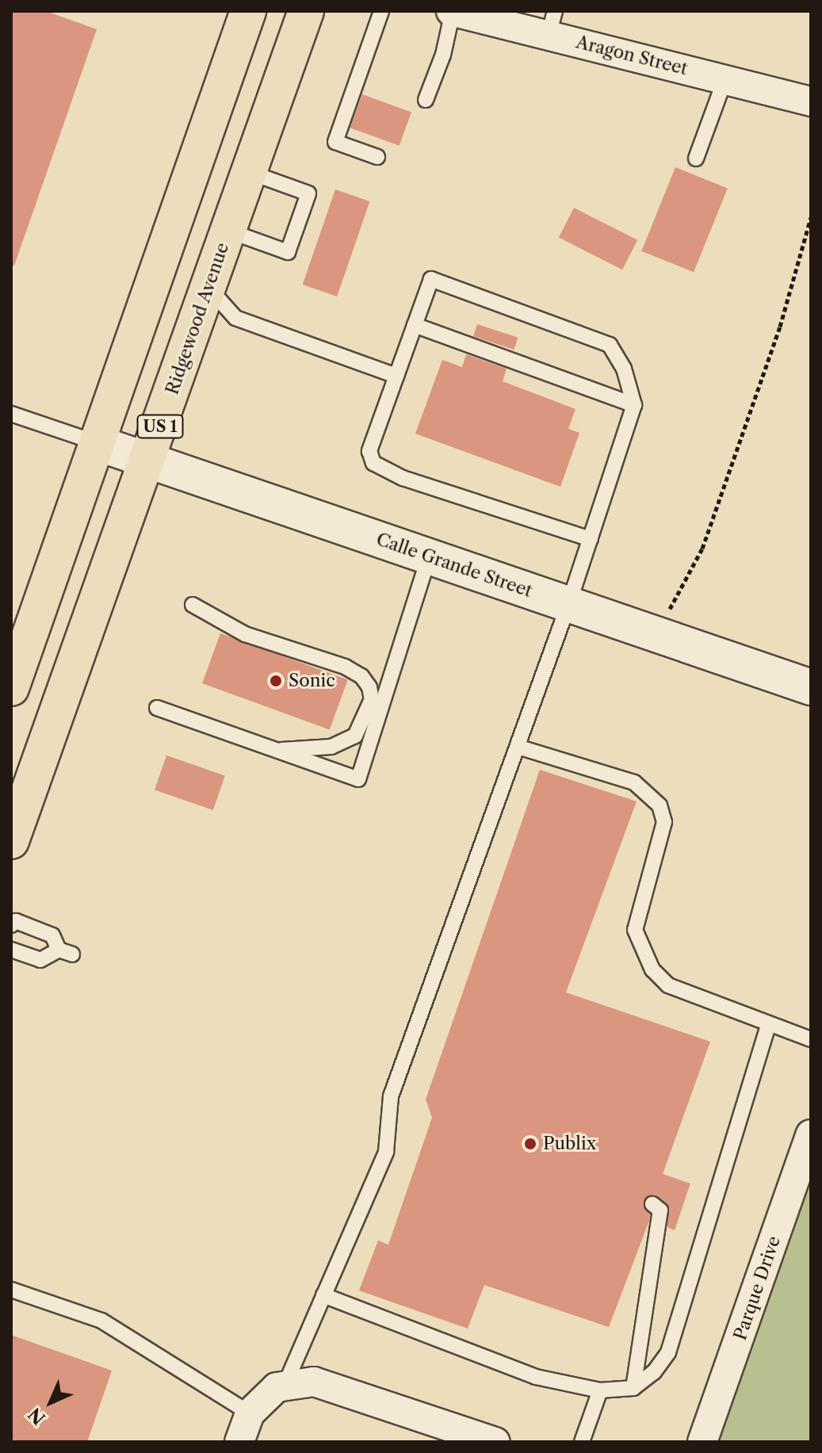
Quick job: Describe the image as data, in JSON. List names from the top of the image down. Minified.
{"streets":{"main road":["Ridgewood Avenue","US 1"],"street":["Aragon Street","Calle Grande Street","Parque Drive"]},"crossings":[["Ridgewood Avenue","Calle Grande Street"]],"places":["Sonic","Publix"],"north":"bottom left"}
